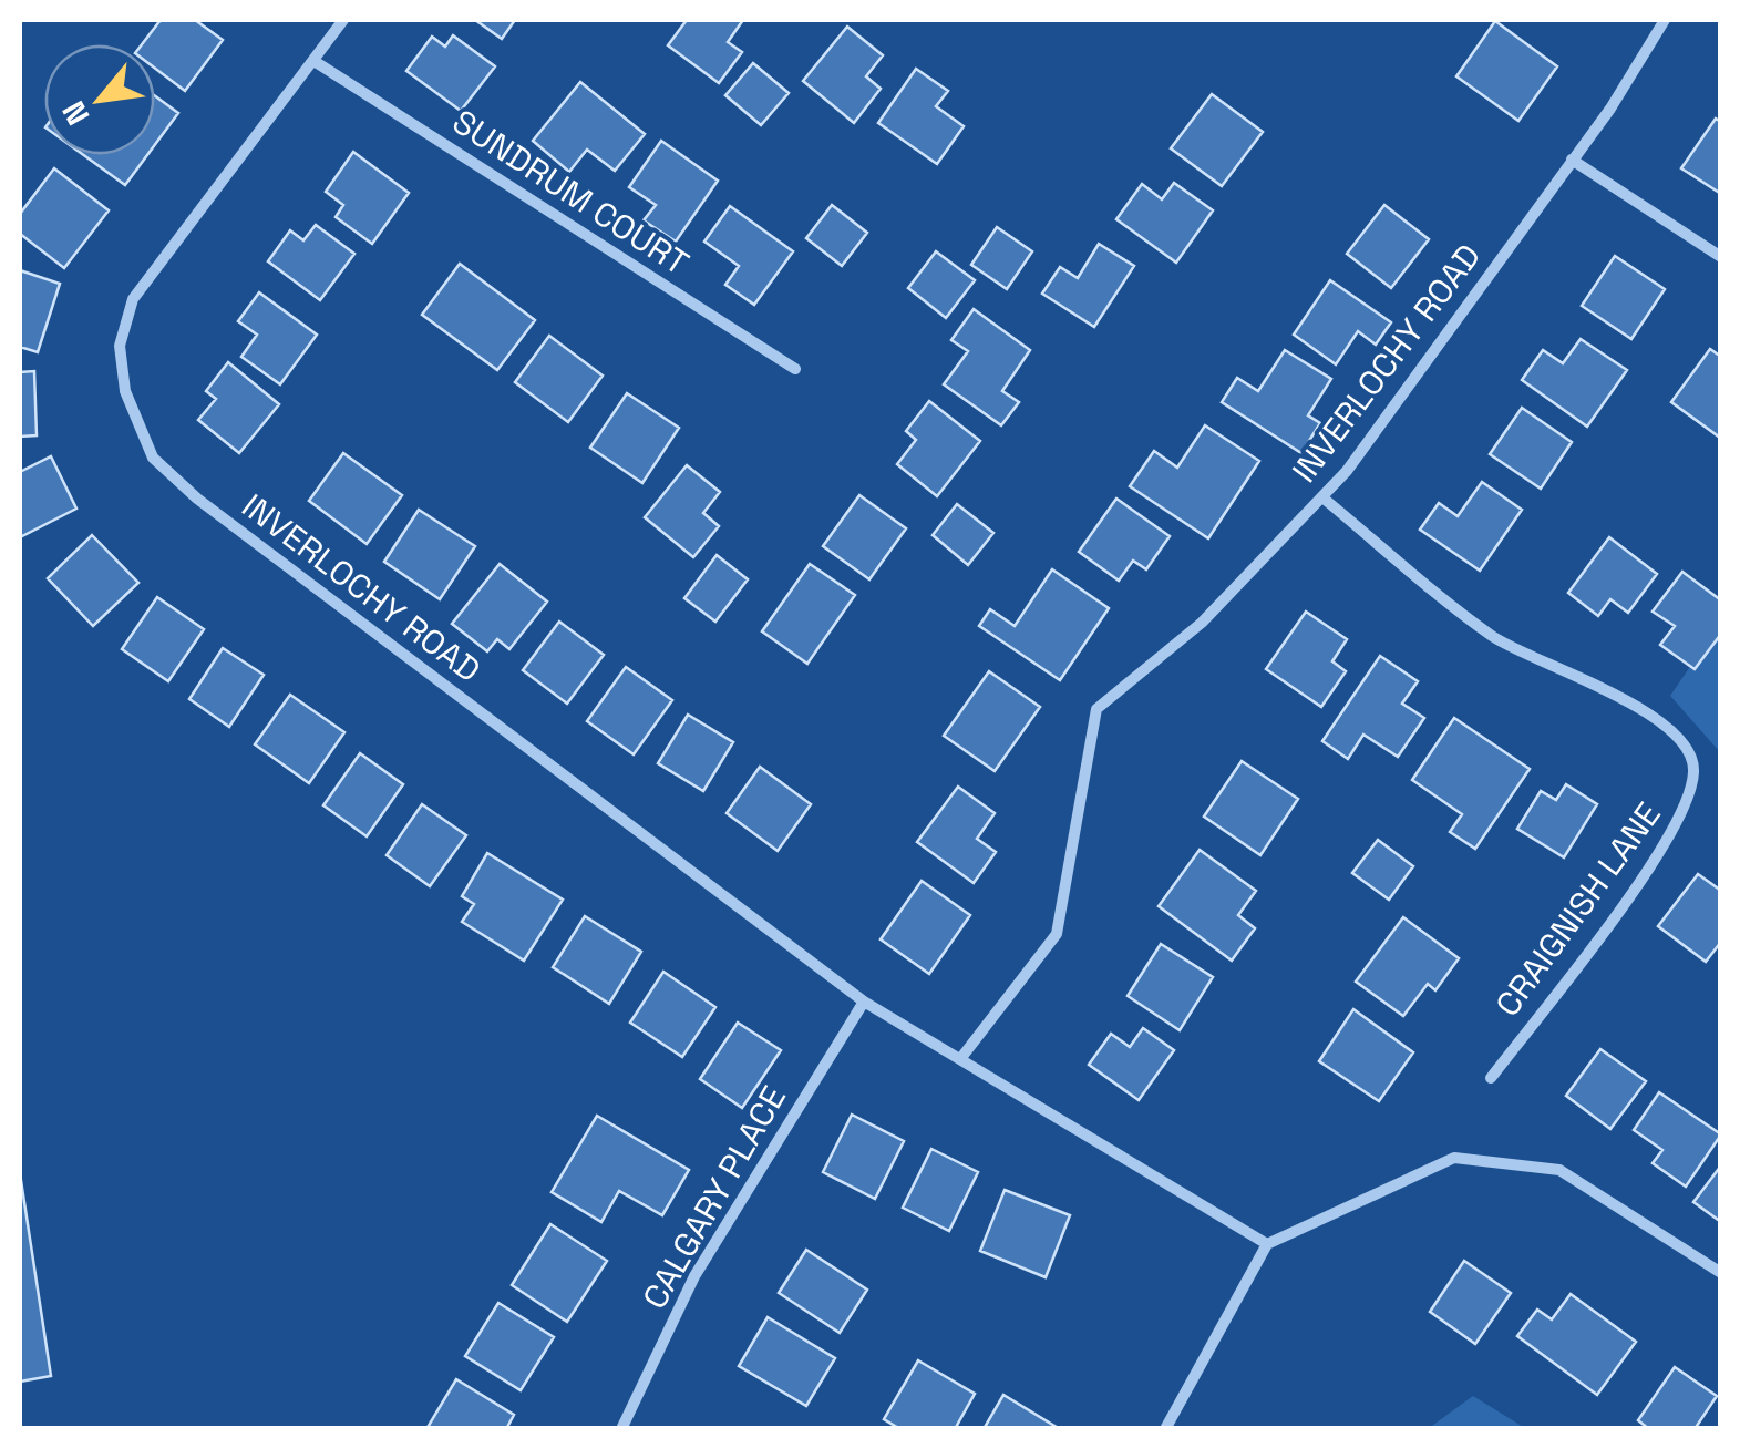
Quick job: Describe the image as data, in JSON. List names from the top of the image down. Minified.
{"streets":{"street":["SUNDRUM COURT","INVERLOCHY ROAD","CRAIGNISH LANE","CALGARY PLACE"]},"crossings":[["SUNDRUM COURT","INVERLOCHY ROAD"],["INVERLOCHY ROAD","CRAIGNISH LANE"],["INVERLOCHY ROAD","CALGARY PLACE"]],"north":"bottom left"}
